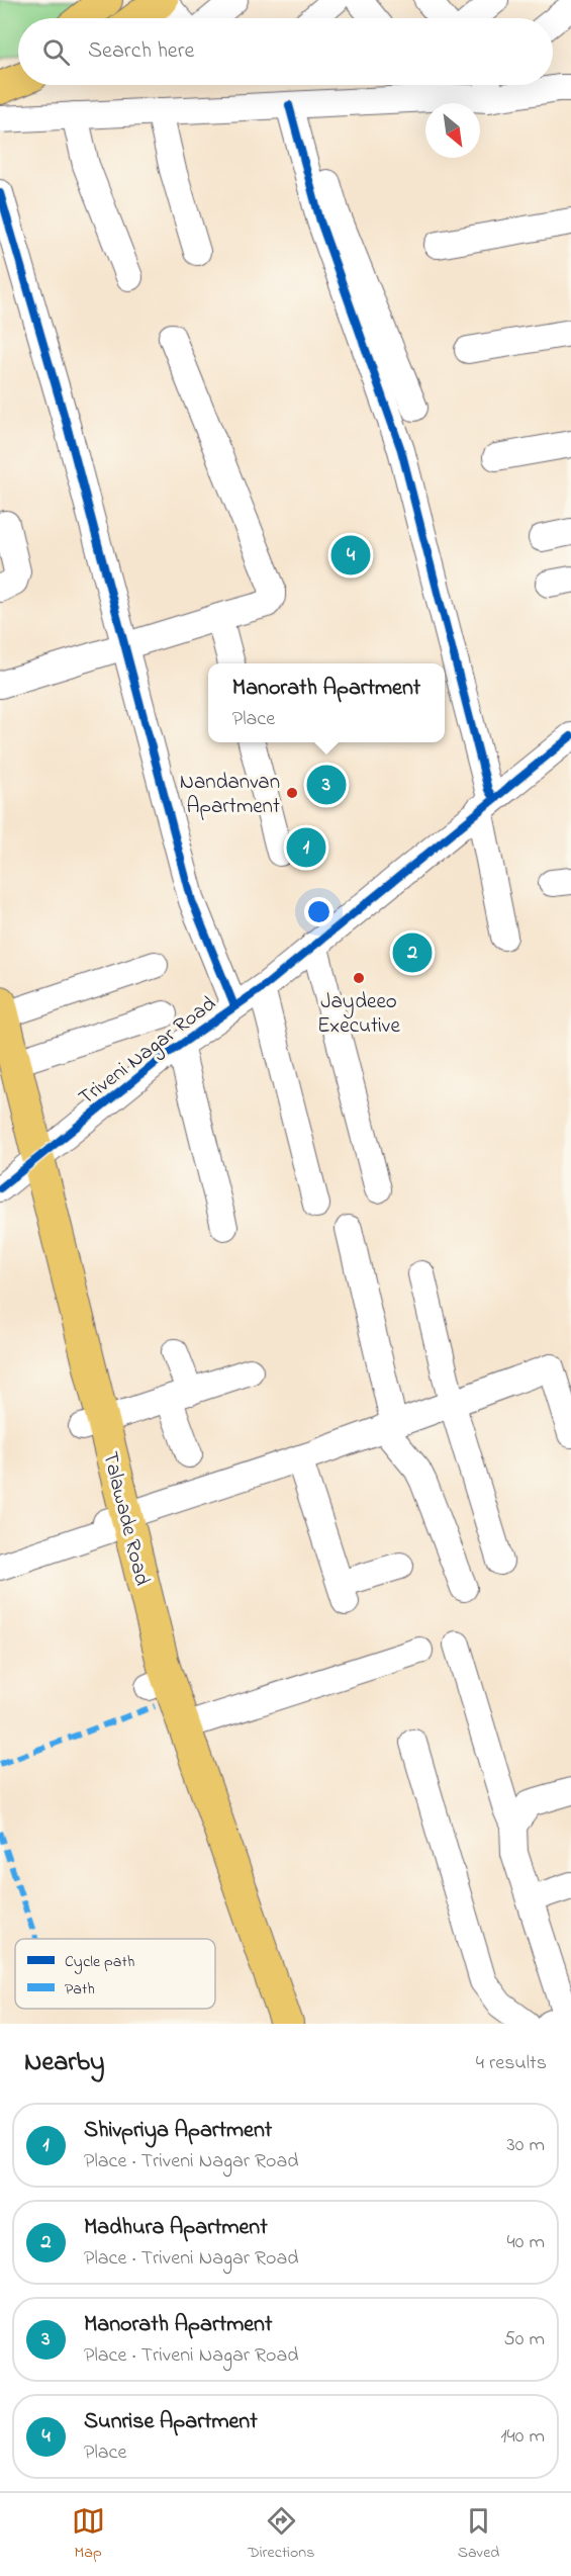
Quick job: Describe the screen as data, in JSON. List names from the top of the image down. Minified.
{"streets":{"main road":["Talawade Road"],"street":["Triveni Nagar Road"]},"crossings":[["Triveni Nagar Road","Talawade Road"]],"places":["Nandanvan Apartment","Jaydeeo Executive"],"legend":["Cycle path","Path"],"north":"bottom right","page":{"search":"Search here","pins":["4","3","1","2"],"popup":["Manorath Apartment","Place"],"heading":["Nearby","4 results"],"list":[{"mark":"1","name":"Shivpriya Apartment","note":"Place · Triveni Nagar Road","value":"30 m"},{"mark":"2","name":"Madhura Apartment","note":"Place · Triveni Nagar Road","value":"40 m"},{"mark":"3","name":"Manorath Apartment","note":"Place · Triveni Nagar Road","value":"50 m"},{"mark":"4","name":"Sunrise Apartment","note":"Place","value":"140 m"}],"nav":["Map","Directions","Saved"]}}
